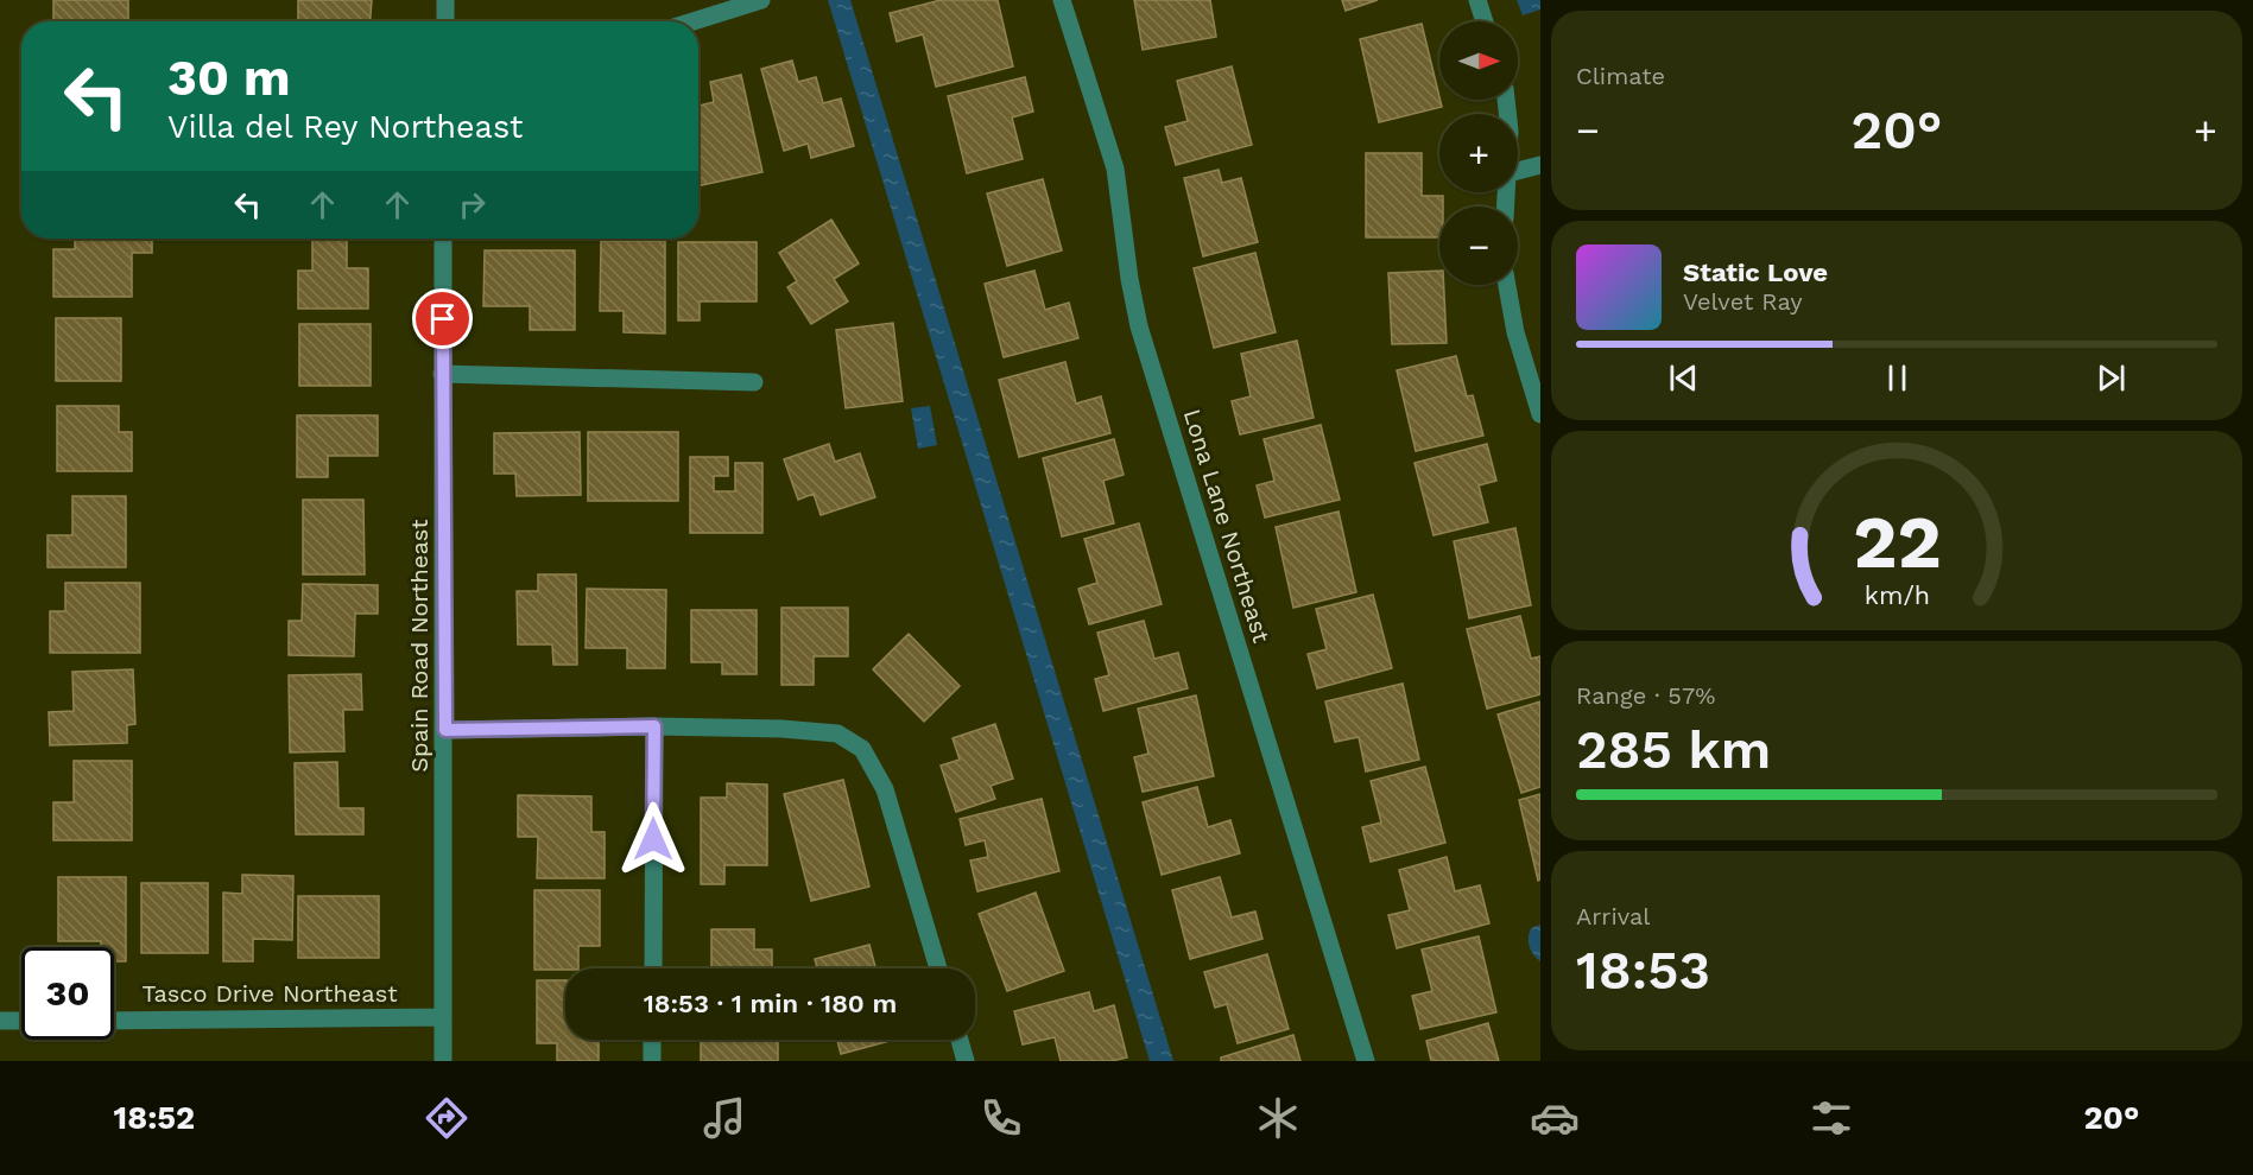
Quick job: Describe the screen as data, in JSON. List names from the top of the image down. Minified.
{"streets":{"street":["Lona Lane Northeast","Spain Road Northeast","Tasco Drive Northeast"]},"crossings":[["Spain Road Northeast","Tasco Drive Northeast"]],"north":"right","page":{"tile":["Climate",["Range · 57%","285 km"],["Arrival","18:53"]],"map_buttons":["+","−"],"turn":["30 m","Villa del Rey Northeast"],"heat":["−","20°","+"],"song":["Static Love","Velvet Ray"],"limit":"30","trip":"18:53 · 1 min · 180 m","tabs":["18:52","20°"],"gauge":["22","km/h"]}}
